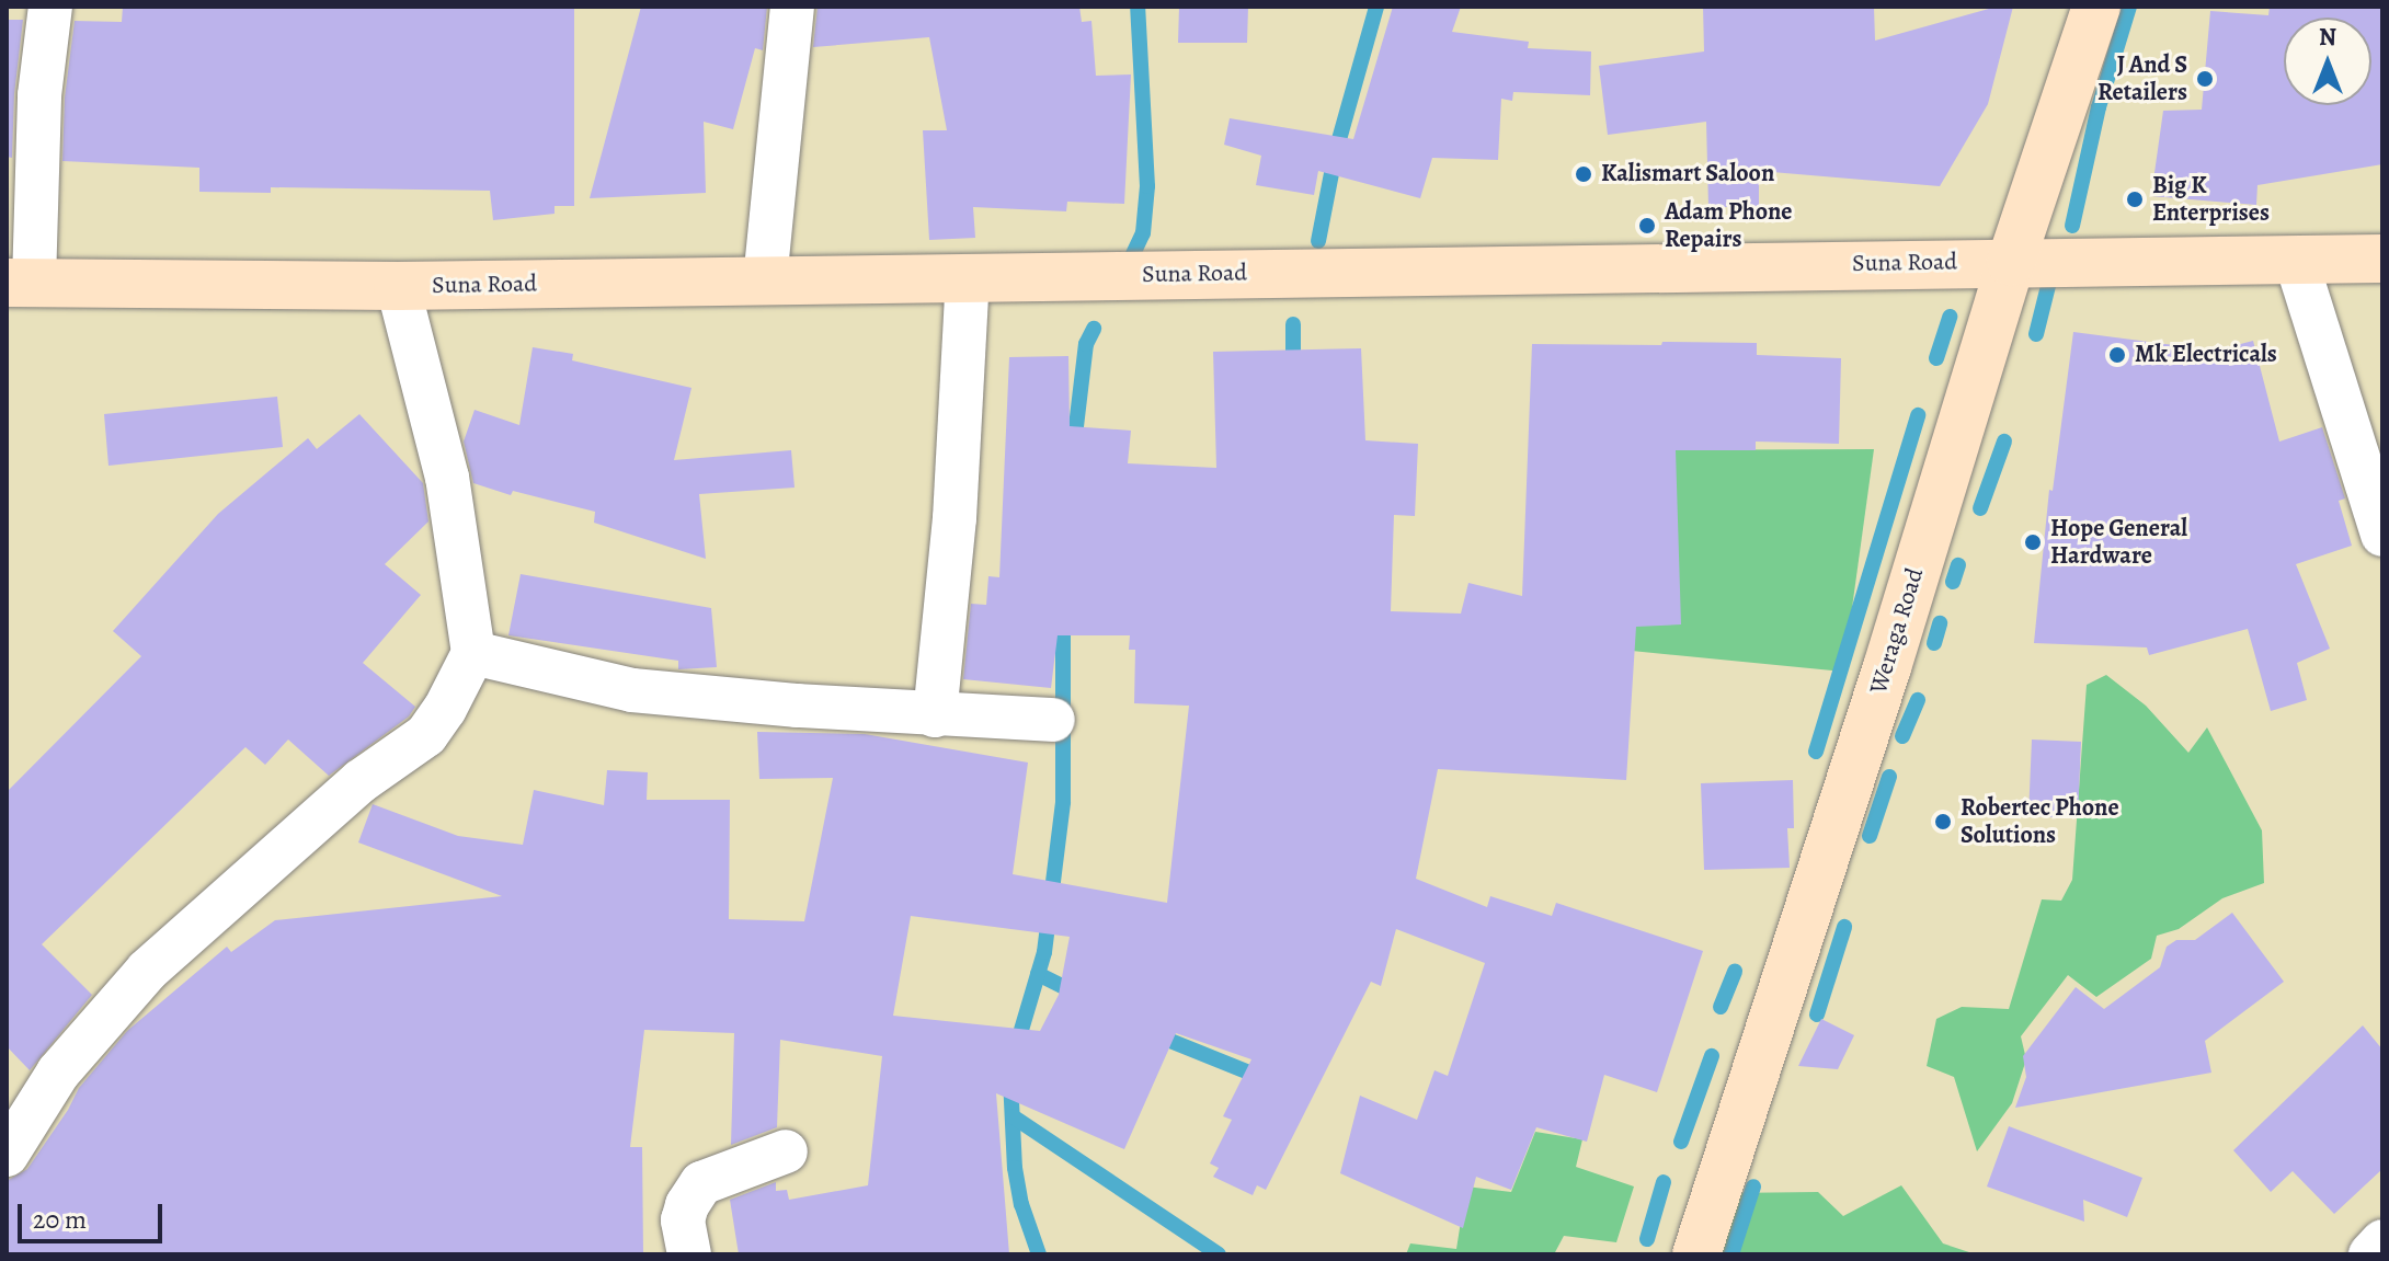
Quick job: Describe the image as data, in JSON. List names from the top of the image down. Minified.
{"streets":{"street":["Suna Road","Weraga Road"]},"crossings":[["Suna Road","Weraga Road"]],"places":["J And S Retailers","Kalismart Saloon","Big K Enterprises","Adam Phone Repairs","Mk Electricals","Hope General Hardware","Robertec Phone Solutions"],"scale_bar":"20 m","north":"top"}
